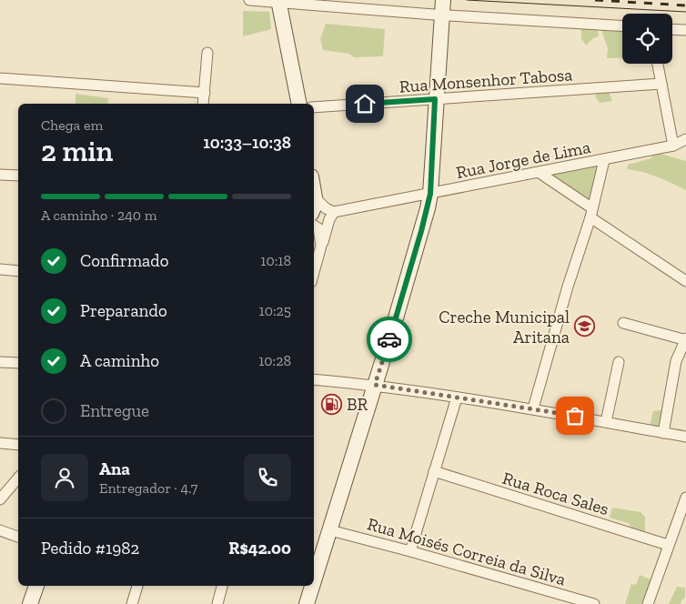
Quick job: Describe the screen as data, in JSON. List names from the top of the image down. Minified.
{"streets":{"street":["Rua Monsenhor Tabosa","Rua Jorge de Lima","Rua Roca Sales","Rua Moisés Correia da Silva"]},"places":{"school or university":["Creche Municipal Aritana"],"fuel station":["BR"]},"page":{"heading":["2 min","Chega em","10:33–10:38"],"panel":["Ana","Entregador · 4.7","Pedido #1982","R$42.00"],"bar":"A caminho · 240 m","list":[["Confirmado","10:18"],["Preparando","10:25"],["A caminho","10:28"],"Entregue"]}}
